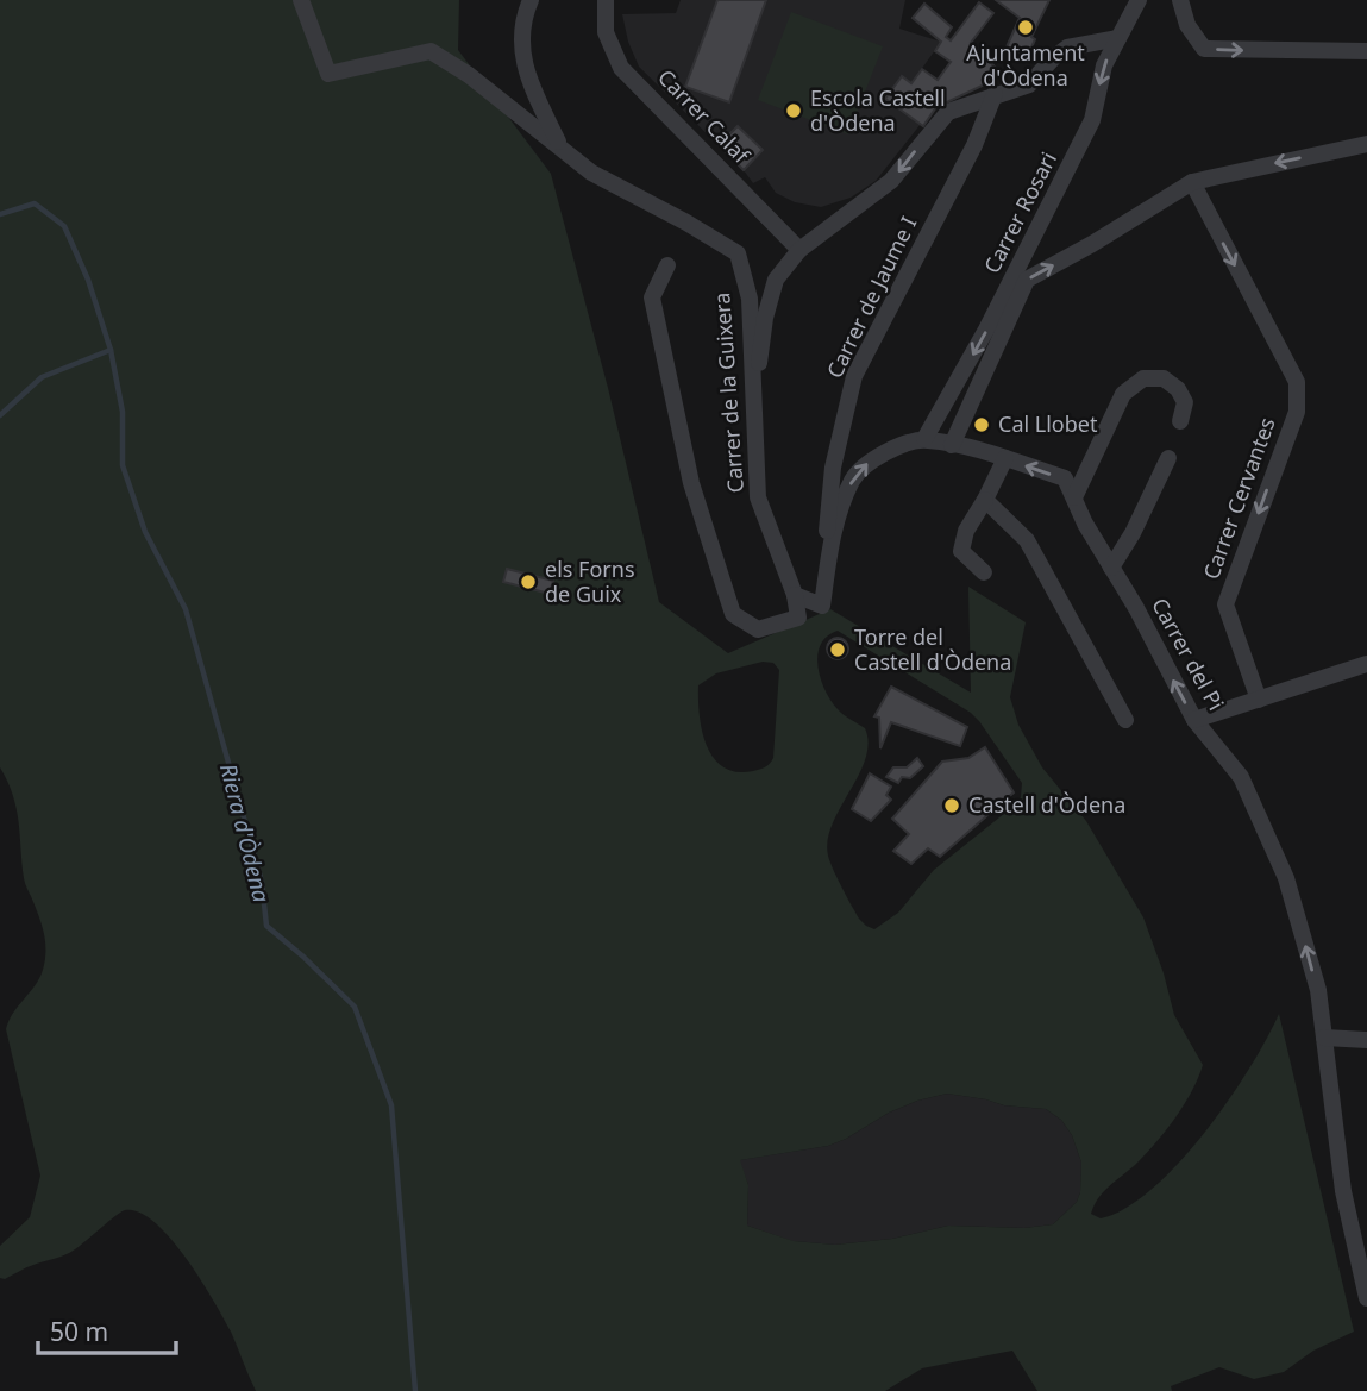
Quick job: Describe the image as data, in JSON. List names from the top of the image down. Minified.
{"streets":{"street":["Carrer Calaf","Carrer Rosari","Carrer de Jaume I","Carrer de la Guixera","Carrer Cervantes","Carrer del Pi"]},"crossings":[["Carrer Rosari","Carrer del Pi"]],"one_way":["Carrer Cervantes","Carrer del Pi"],"water":["Riera d'Òdena"],"places":["Ajuntament d'Òdena","Escola Castell d'Òdena","Cal Llobet","els Forns de Guix","Torre del Castell d'Òdena","Castell d'Òdena"],"scale_bar":"50 m"}
